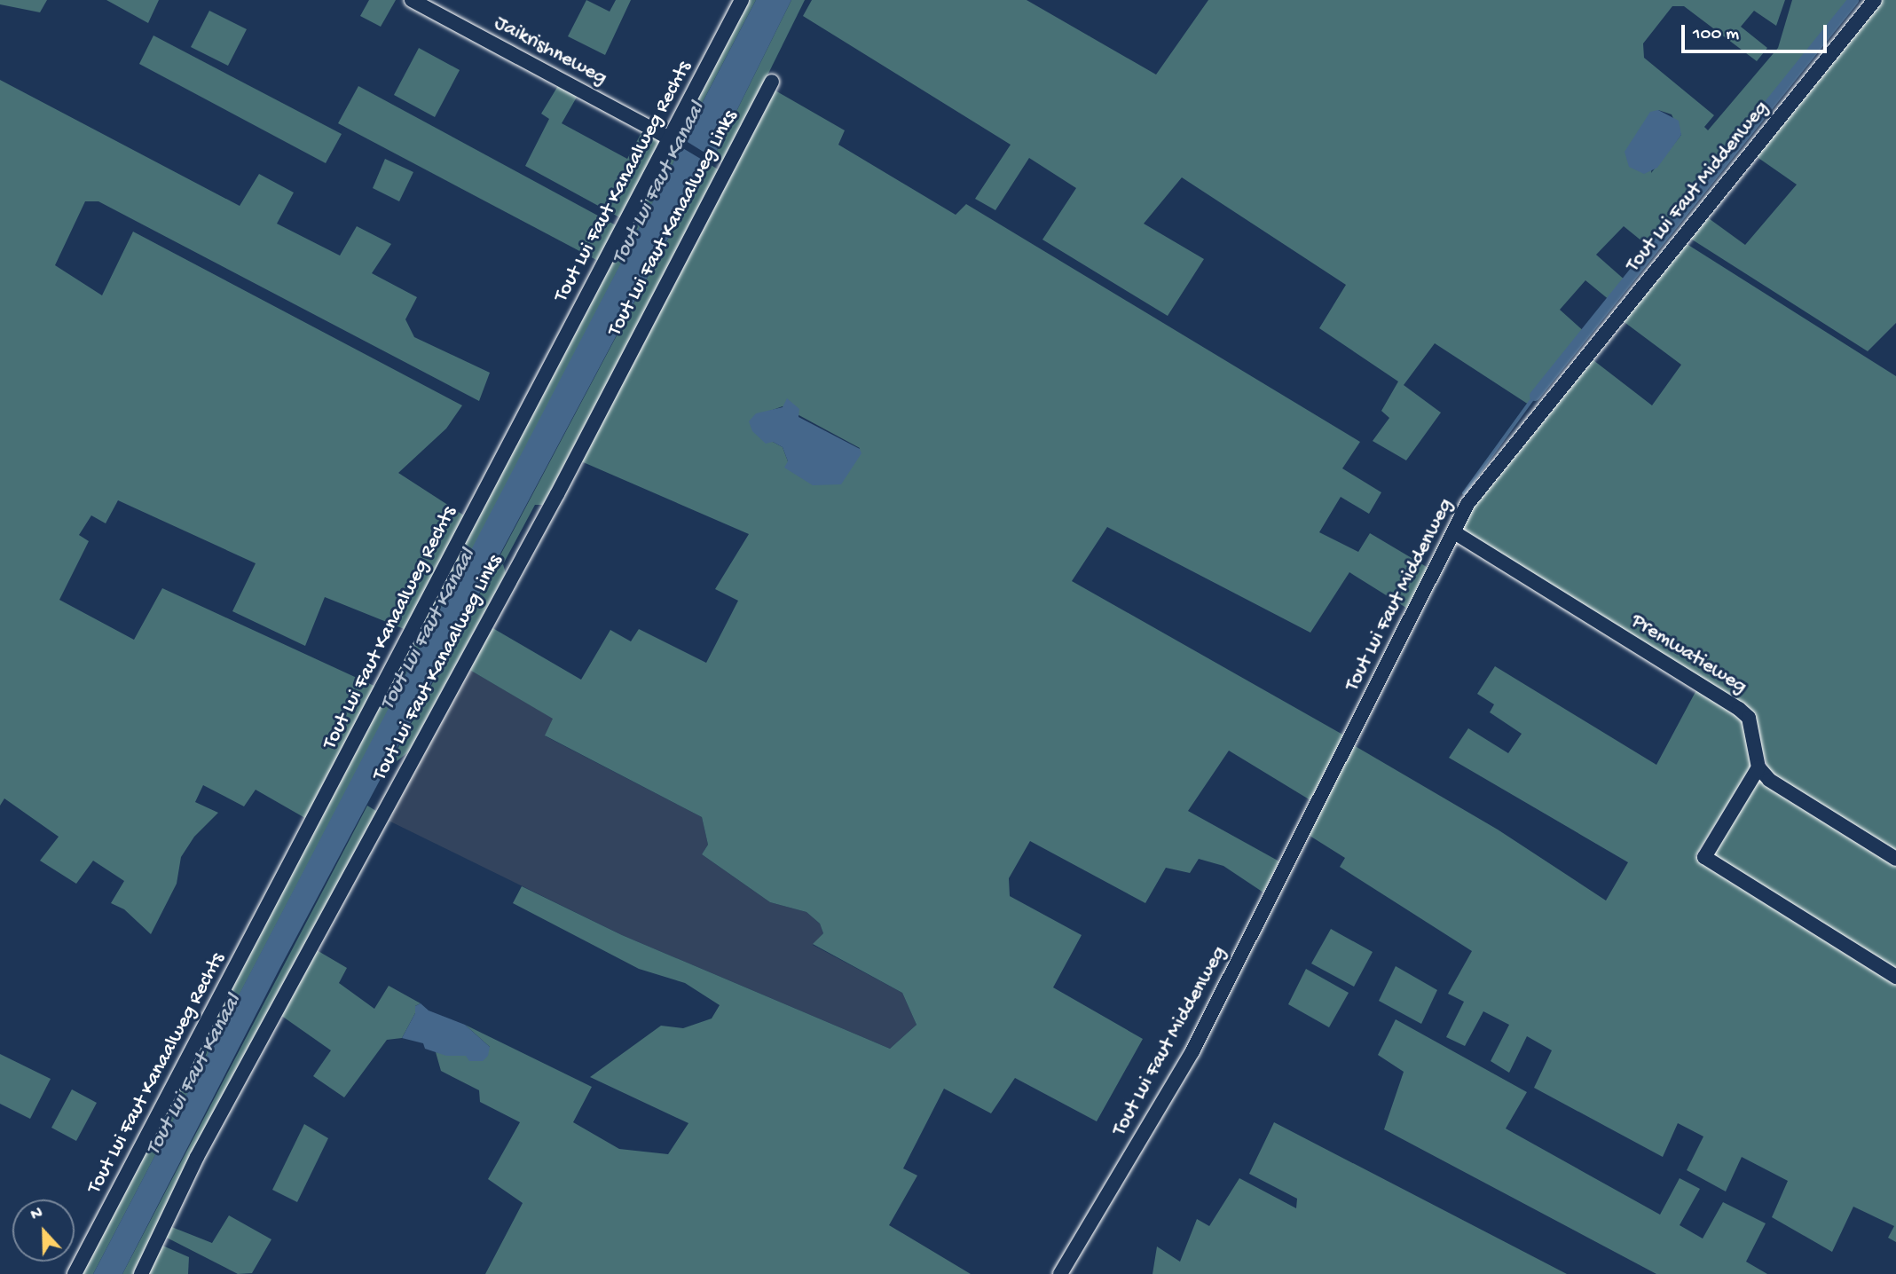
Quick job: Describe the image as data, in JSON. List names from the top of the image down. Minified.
{"streets":{"street":["Jaikrishneweg","Tout Lui Faut Kanaalweg Rechts","Tout Lui Faut Middenweg","Tout Lui Faut Kanaalweg Links","Premwatieweg"]},"crossings":[["Jaikrishneweg","Tout Lui Faut Kanaalweg Rechts"],["Tout Lui Faut Middenweg","Premwatieweg"]],"water":["Tout Lui Faut Kanaal"],"scale_bar":"100 m","north":"top"}
